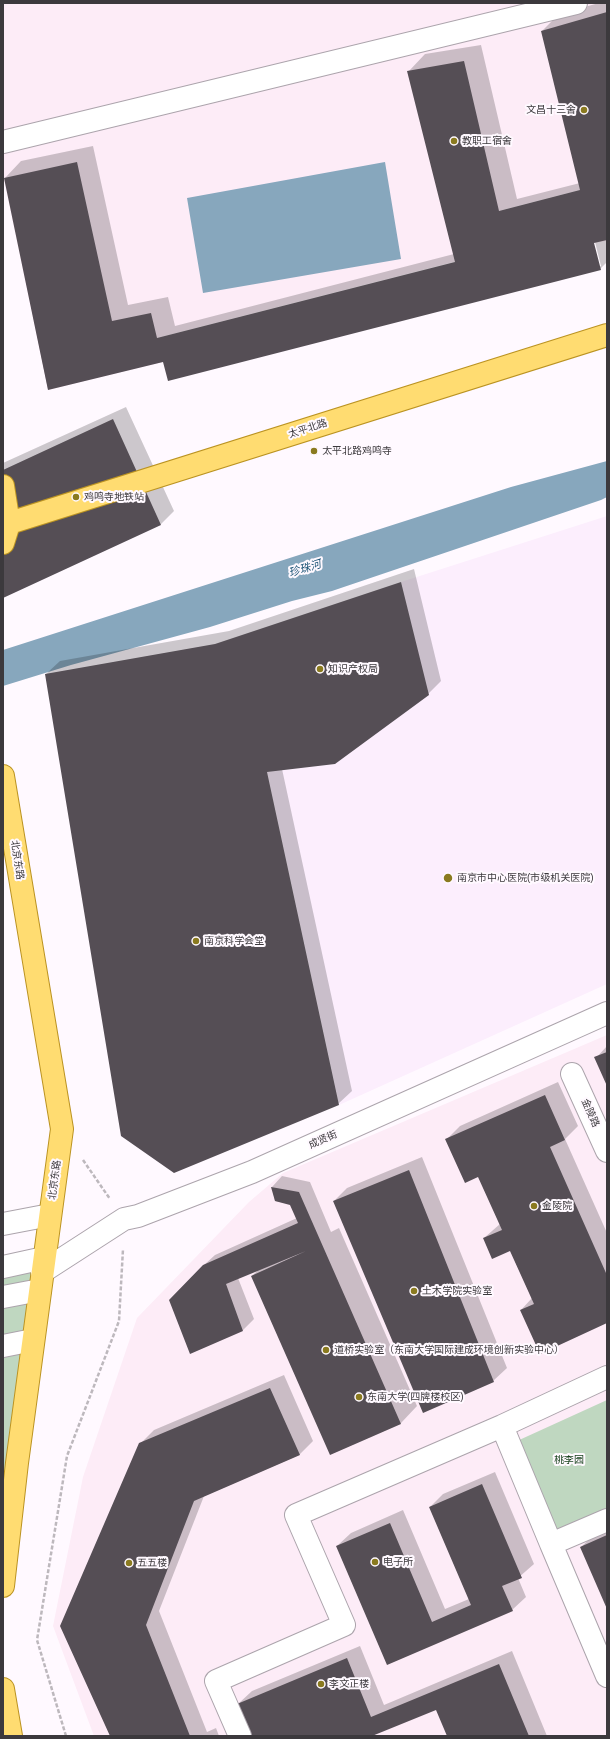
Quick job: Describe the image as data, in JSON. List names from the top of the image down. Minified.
{"streets":{"main road":["太平北路","北京东路"],"street":["金陵路","成贤街"]},"crossings":[["北京东路","成贤街"]],"water":["珍珠河"],"parks":["桃李园"],"places":["文昌十三舍","教职工宿舍","太平北路鸡鸣寺","鸡鸣寺地铁站","知识产权局","南京市中心医院(市级机关医院)","南京科学会堂","金陵院","土木学院实验室","道桥实验室（东南大学国际建成环境创新实验中心）","东南大学(四牌楼校区)","电子所","五五楼","李文正楼"]}
